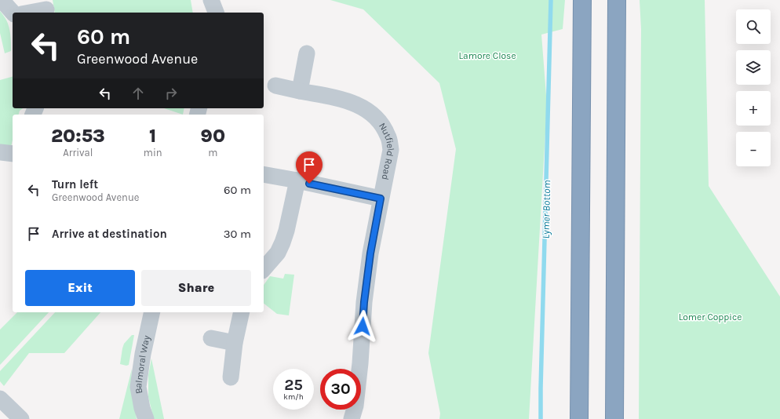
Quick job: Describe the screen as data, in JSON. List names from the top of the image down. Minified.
{"streets":{"street":["Nutfield Road","Balmoral Way"]},"water":["Lymer Bottom"],"parks":["Lamore Close","Lomer Coppice"],"page":{"map_buttons":["+","−"],"turn":["60 m","Greenwood Avenue"],"eta":["20:53","Arrival","1","min","90","m"],"list":[{"name":"Turn left","note":"Greenwood Avenue","value":"60 m"},{"name":"Arrive at destination","value":"30 m"}],"buttons":["Exit","Share"],"speed":"25 km/h","limit":"30"}}
